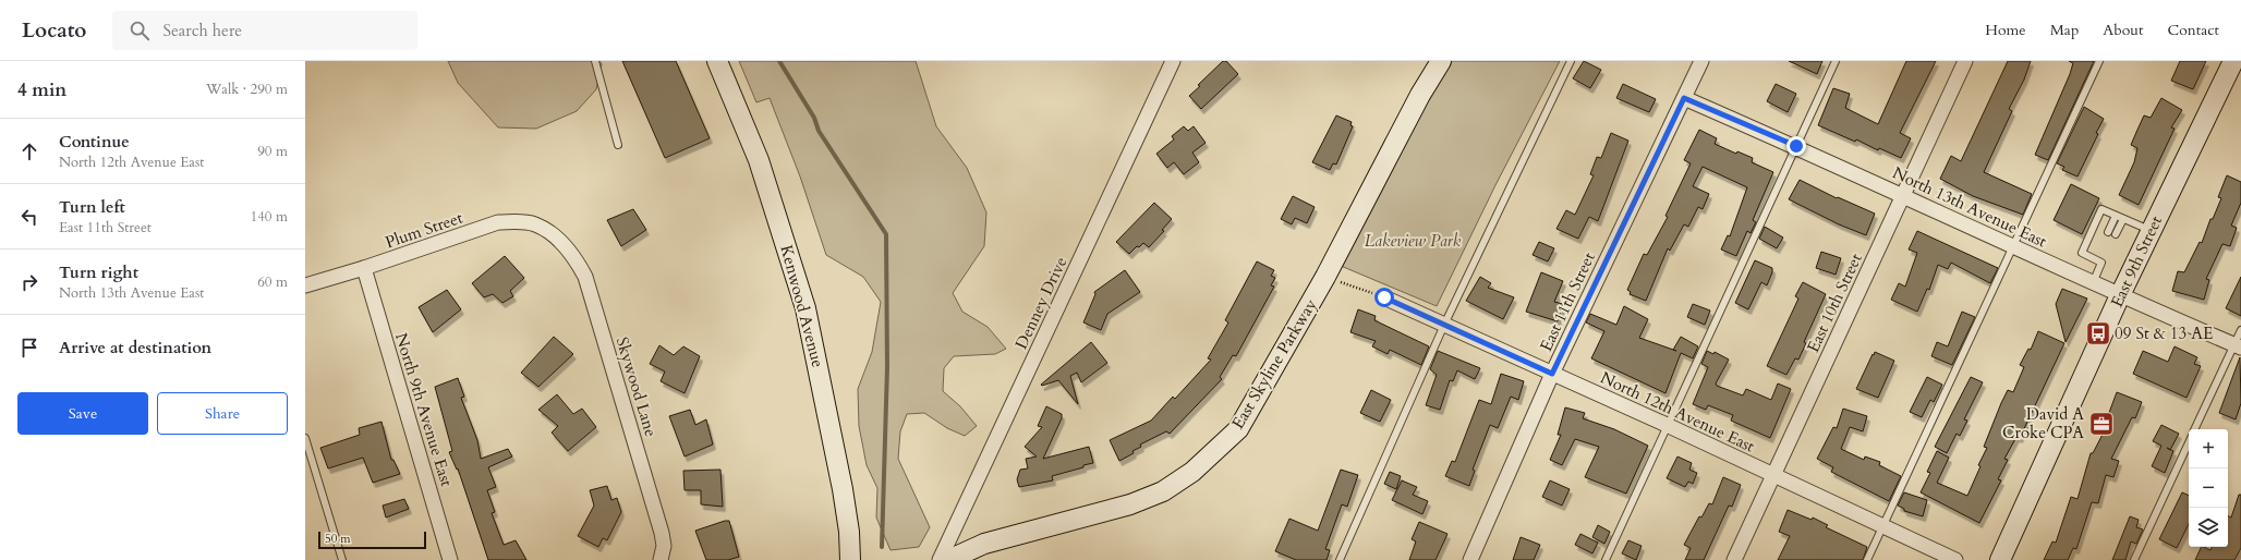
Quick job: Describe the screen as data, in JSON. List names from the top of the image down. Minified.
{"streets":{"street":["North 13th Avenue East","Plum Street","East 9th Street","East 11th Street","Denney Drive","East 10th Street","Kenwood Avenue","East Skyline Parkway","Skywood Lane","North 9th Avenue East","North 12th Avenue East"]},"crossings":[["North 13th Avenue East","East 9th Street"],["North 13th Avenue East","East 11th Street"],["North 13th Avenue East","East 10th Street"],["Plum Street","Skywood Lane"],["Plum Street","North 9th Avenue East"],["East 11th Street","North 12th Avenue East"],["East 10th Street","North 12th Avenue East"]],"parks":["Lakeview Park"],"places":{"bus stop":["09 St & 13 AE"],"office":["David A Croke CPA"]},"scale_bar":"50 m","page":{"header":"Locato","search":"Search here","nav":["Home","Map","About","Contact"],"heading":["4 min","Walk · 290 m"],"list":[["Continue","North 12th Avenue East","90 m"],["Turn left","East 11th Street","140 m"],["Turn right","North 13th Avenue East","60 m"],"Arrive at destination"],"buttons":["Save","Share"],"map_buttons":["+","−"],"scale":"50 m"}}
